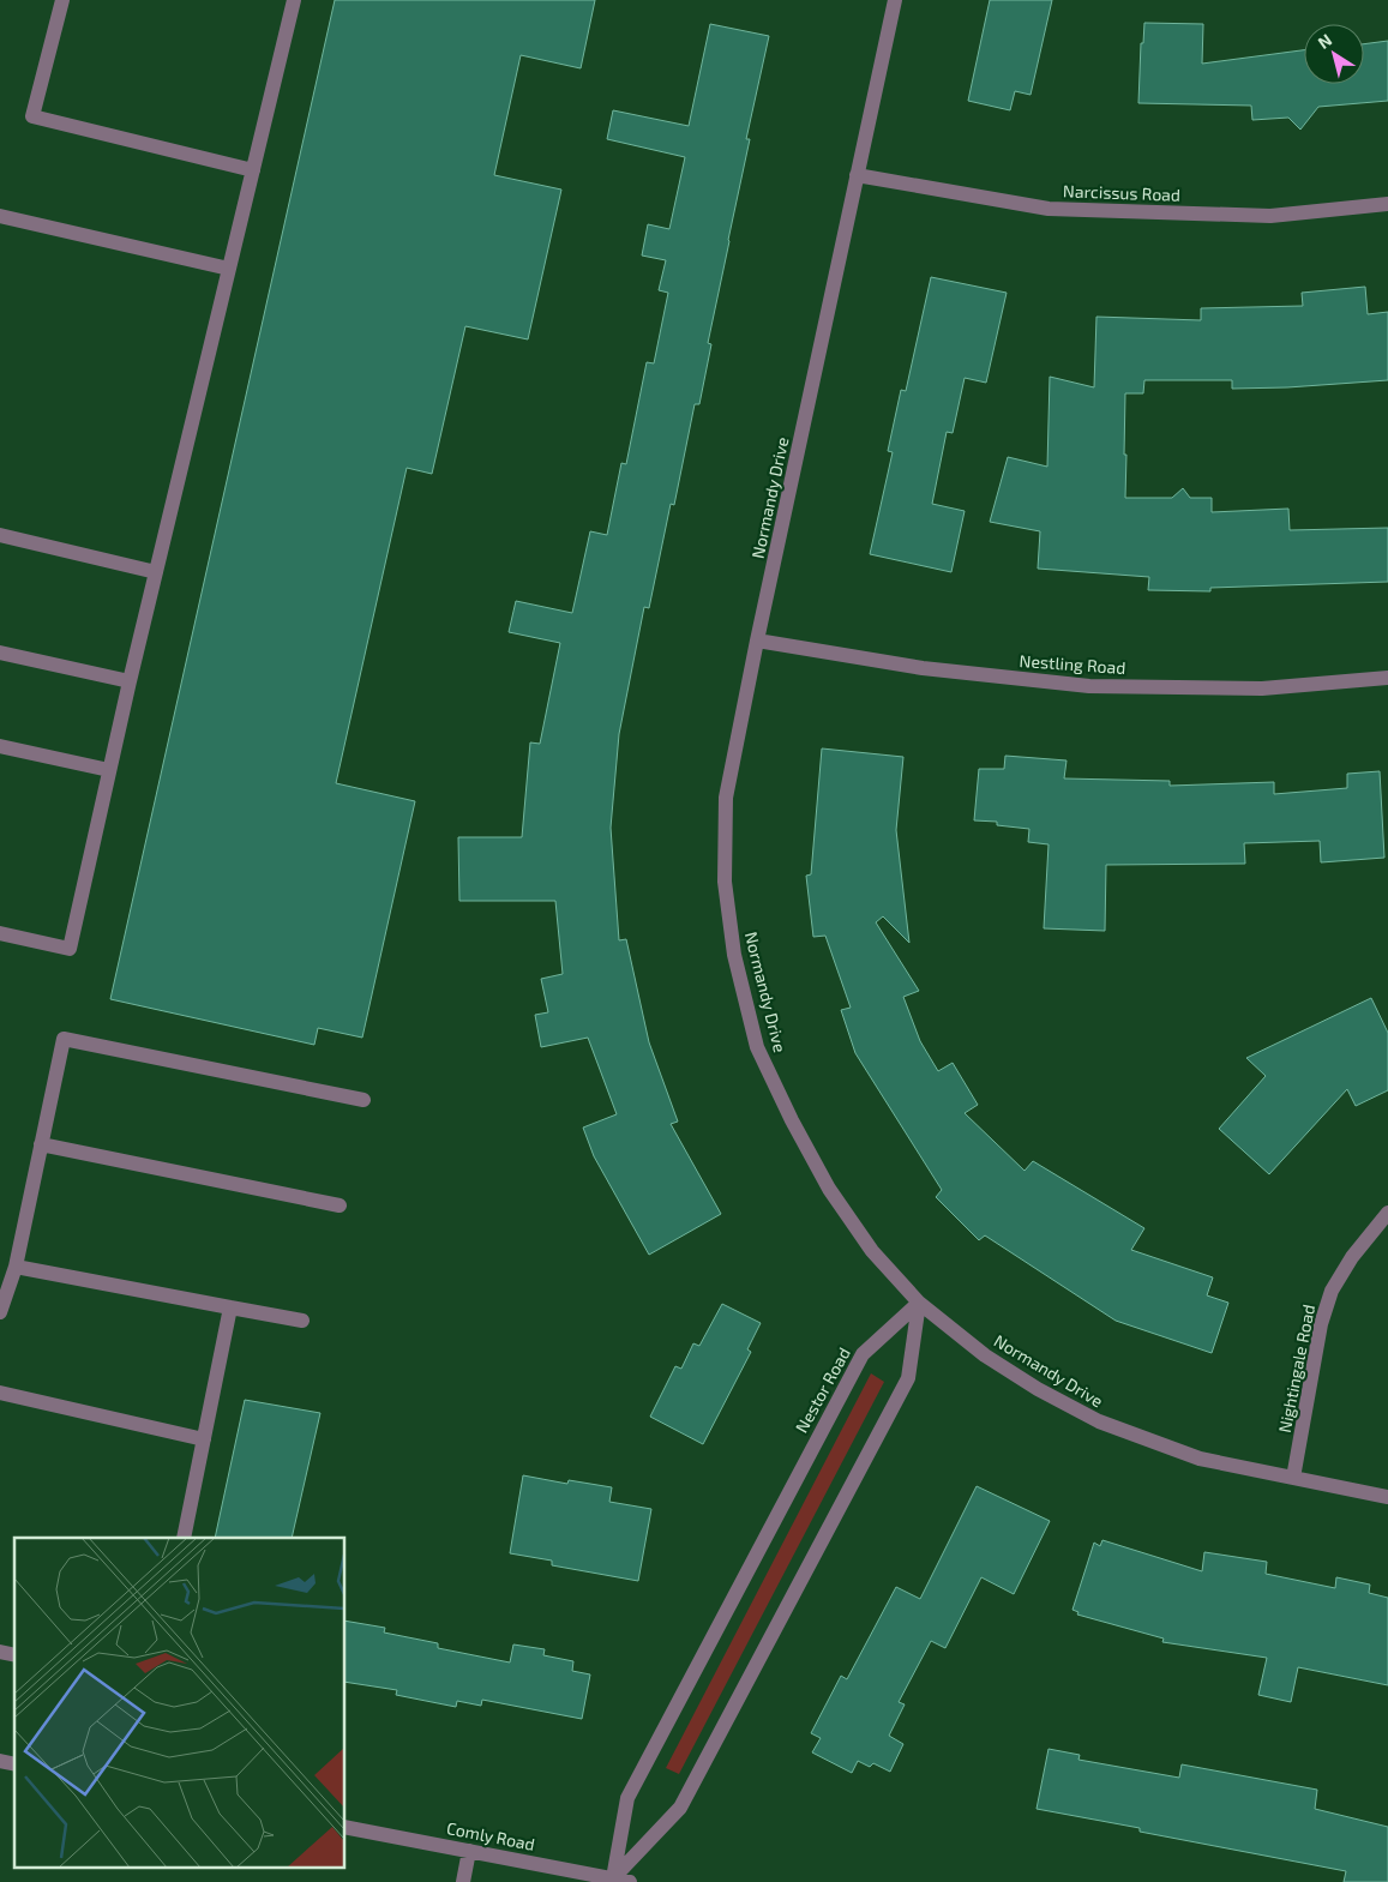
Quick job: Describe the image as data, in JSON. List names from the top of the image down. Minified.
{"streets":{"street":["Narcissus Road","Normandy Drive","Nestling Road","Nightingale Road","Nestor Road","Comly Road"]},"crossings":[["Narcissus Road","Normandy Drive"],["Normandy Drive","Nestling Road"],["Normandy Drive","Nightingale Road"],["Normandy Drive","Nestor Road"],["Nestor Road","Comly Road"]],"north":"top left"}
